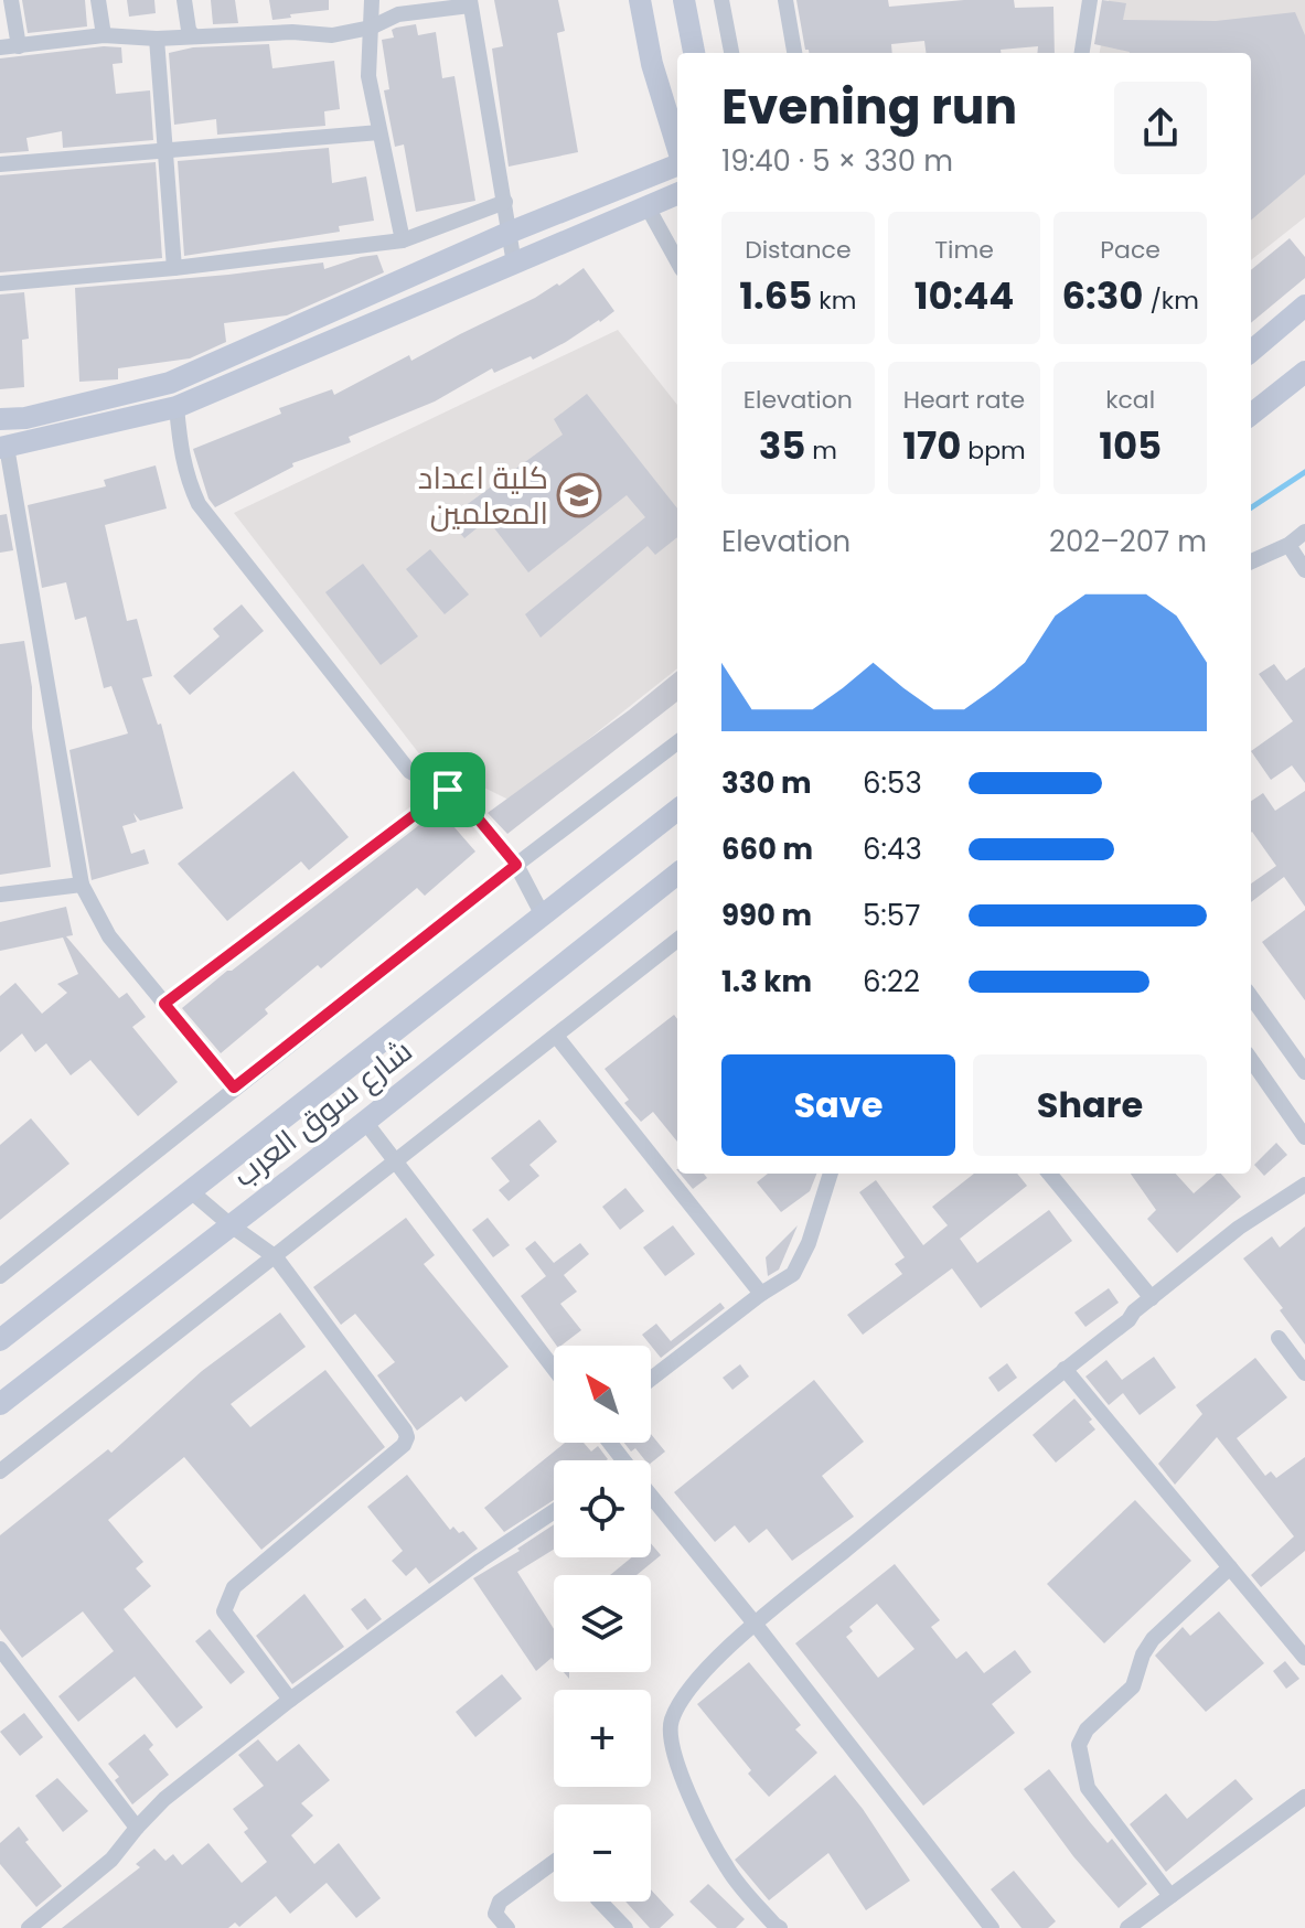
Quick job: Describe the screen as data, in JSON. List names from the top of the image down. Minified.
{"streets":{"main road":["شارع سوق العرب"]},"places":{"school or university":["كلية اعداد المعلمين"]},"north":"top left","page":{"heading":["Evening run","19:40 · 5 × 330 m"],"stats":[["Distance","1.65 km"],["Time","10:44"],["Pace","6:30 /km"],["Elevation","35 m"],["Heart rate","170 bpm"],["kcal","105"]],"chart":["Elevation","202–207 m"],"list":[{"name":"330 m","note":"6:53"},{"name":"660 m","note":"6:43"},{"name":"990 m","note":"5:57"},{"name":"1.3 km","note":"6:22"}],"buttons":["Save","Share"],"map_buttons":["+","−"]}}
